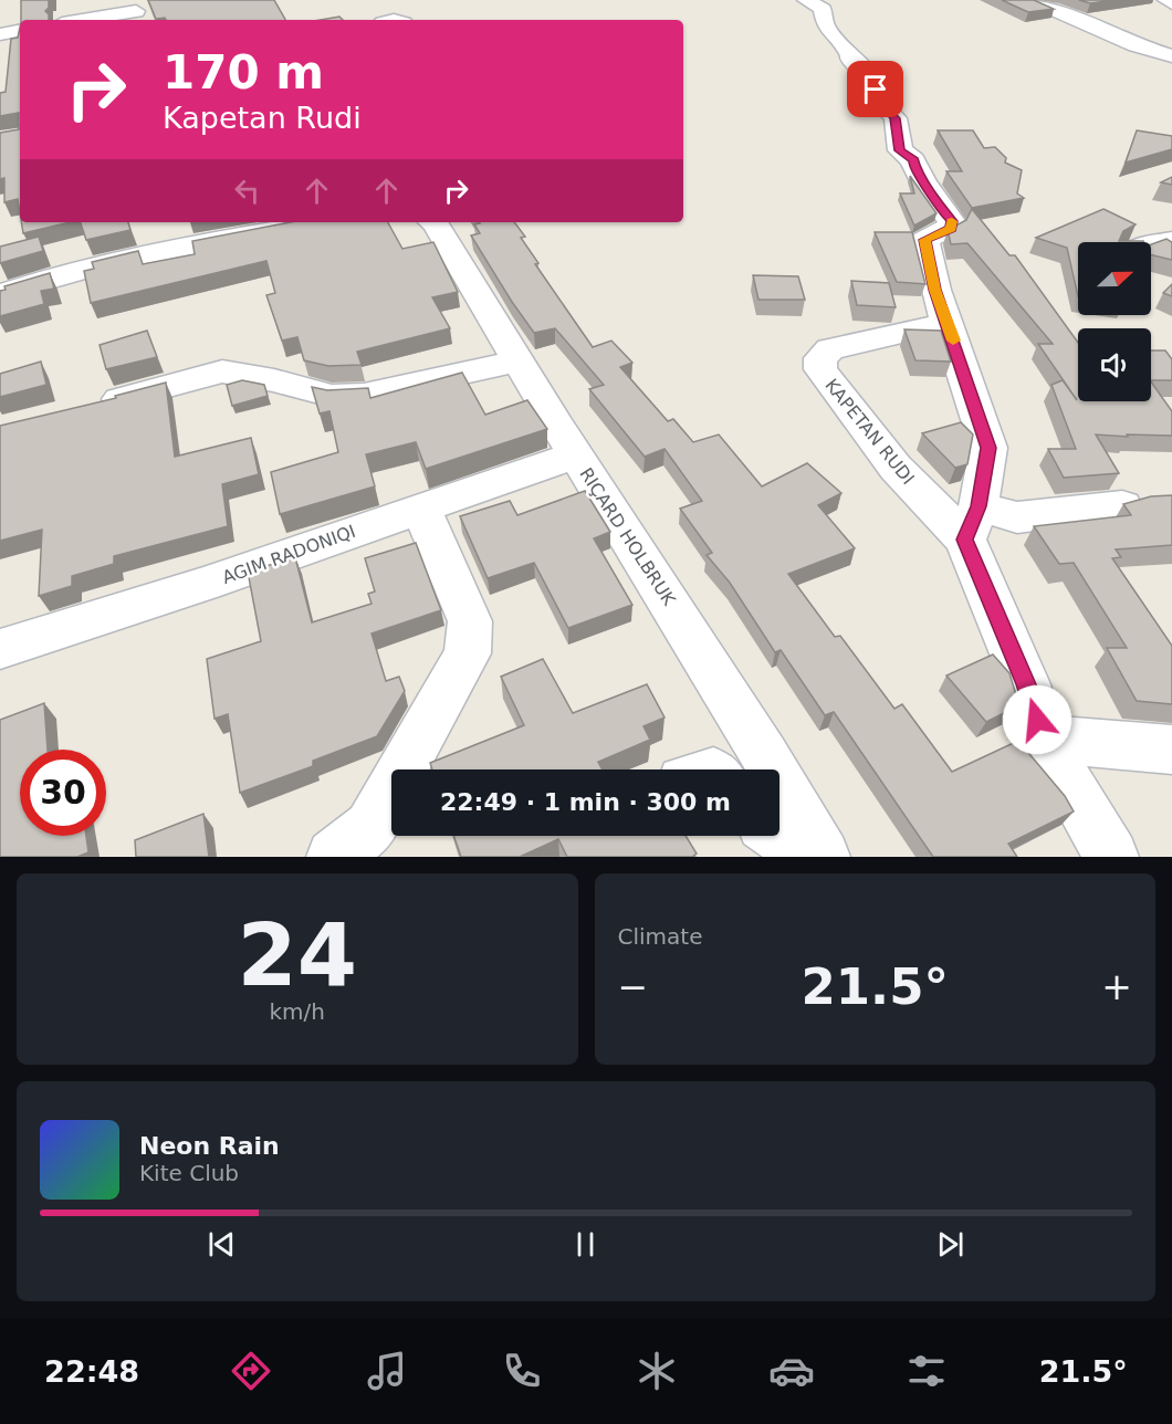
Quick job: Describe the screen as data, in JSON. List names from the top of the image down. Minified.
{"streets":{"street":["KAPETAN RUDI","RIÇARD HOLBRUK","AGIM RADONIQI"]},"crossings":[["RIÇARD HOLBRUK","AGIM RADONIQI"]],"north":"right","page":{"turn":["170 m","Kapetan Rudi"],"limit":"30","trip":"22:49 · 1 min · 300 m","tile":[["24","km/h"],"Climate"],"heat":["−","21.5°","+"],"song":["Neon Rain","Kite Club"],"tabs":["22:48","21.5°"]}}
